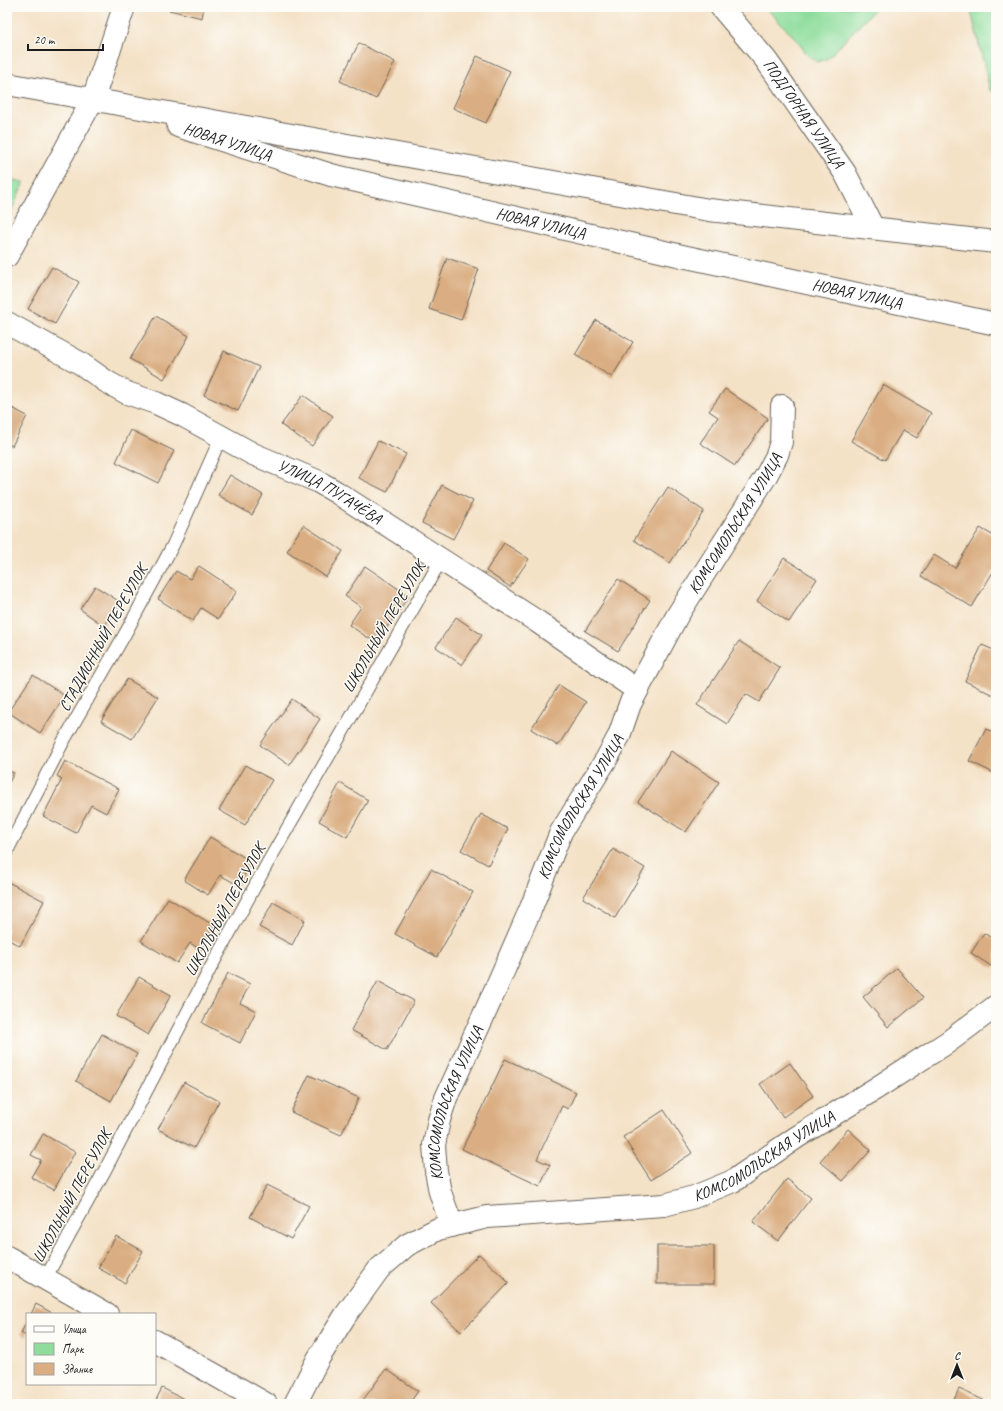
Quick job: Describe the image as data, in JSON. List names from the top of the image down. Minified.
{"streets":{"street":["ПОДГОРНАЯ УЛИЦА","НОВАЯ УЛИЦА","УЛИЦА ПУГАЧЁВА","КОМСОМОЛЬСКАЯ УЛИЦА"],"lane":["ШКОЛЬНЫЙ ПЕРЕУЛОК","СТАДИОННЫЙ ПЕРЕУЛОК"]},"crossings":[["ПОДГОРНАЯ УЛИЦА","НОВАЯ УЛИЦА"],["УЛИЦА ПУГАЧЁВА","КОМСОМОЛЬСКАЯ УЛИЦА"],["УЛИЦА ПУГАЧЁВА","ШКОЛЬНЫЙ ПЕРЕУЛОК"],["УЛИЦА ПУГАЧЁВА","СТАДИОННЫЙ ПЕРЕУЛОК"]],"legend":["Улица","Парк","Здание"],"scale_bar":"20 m","north":"top"}
